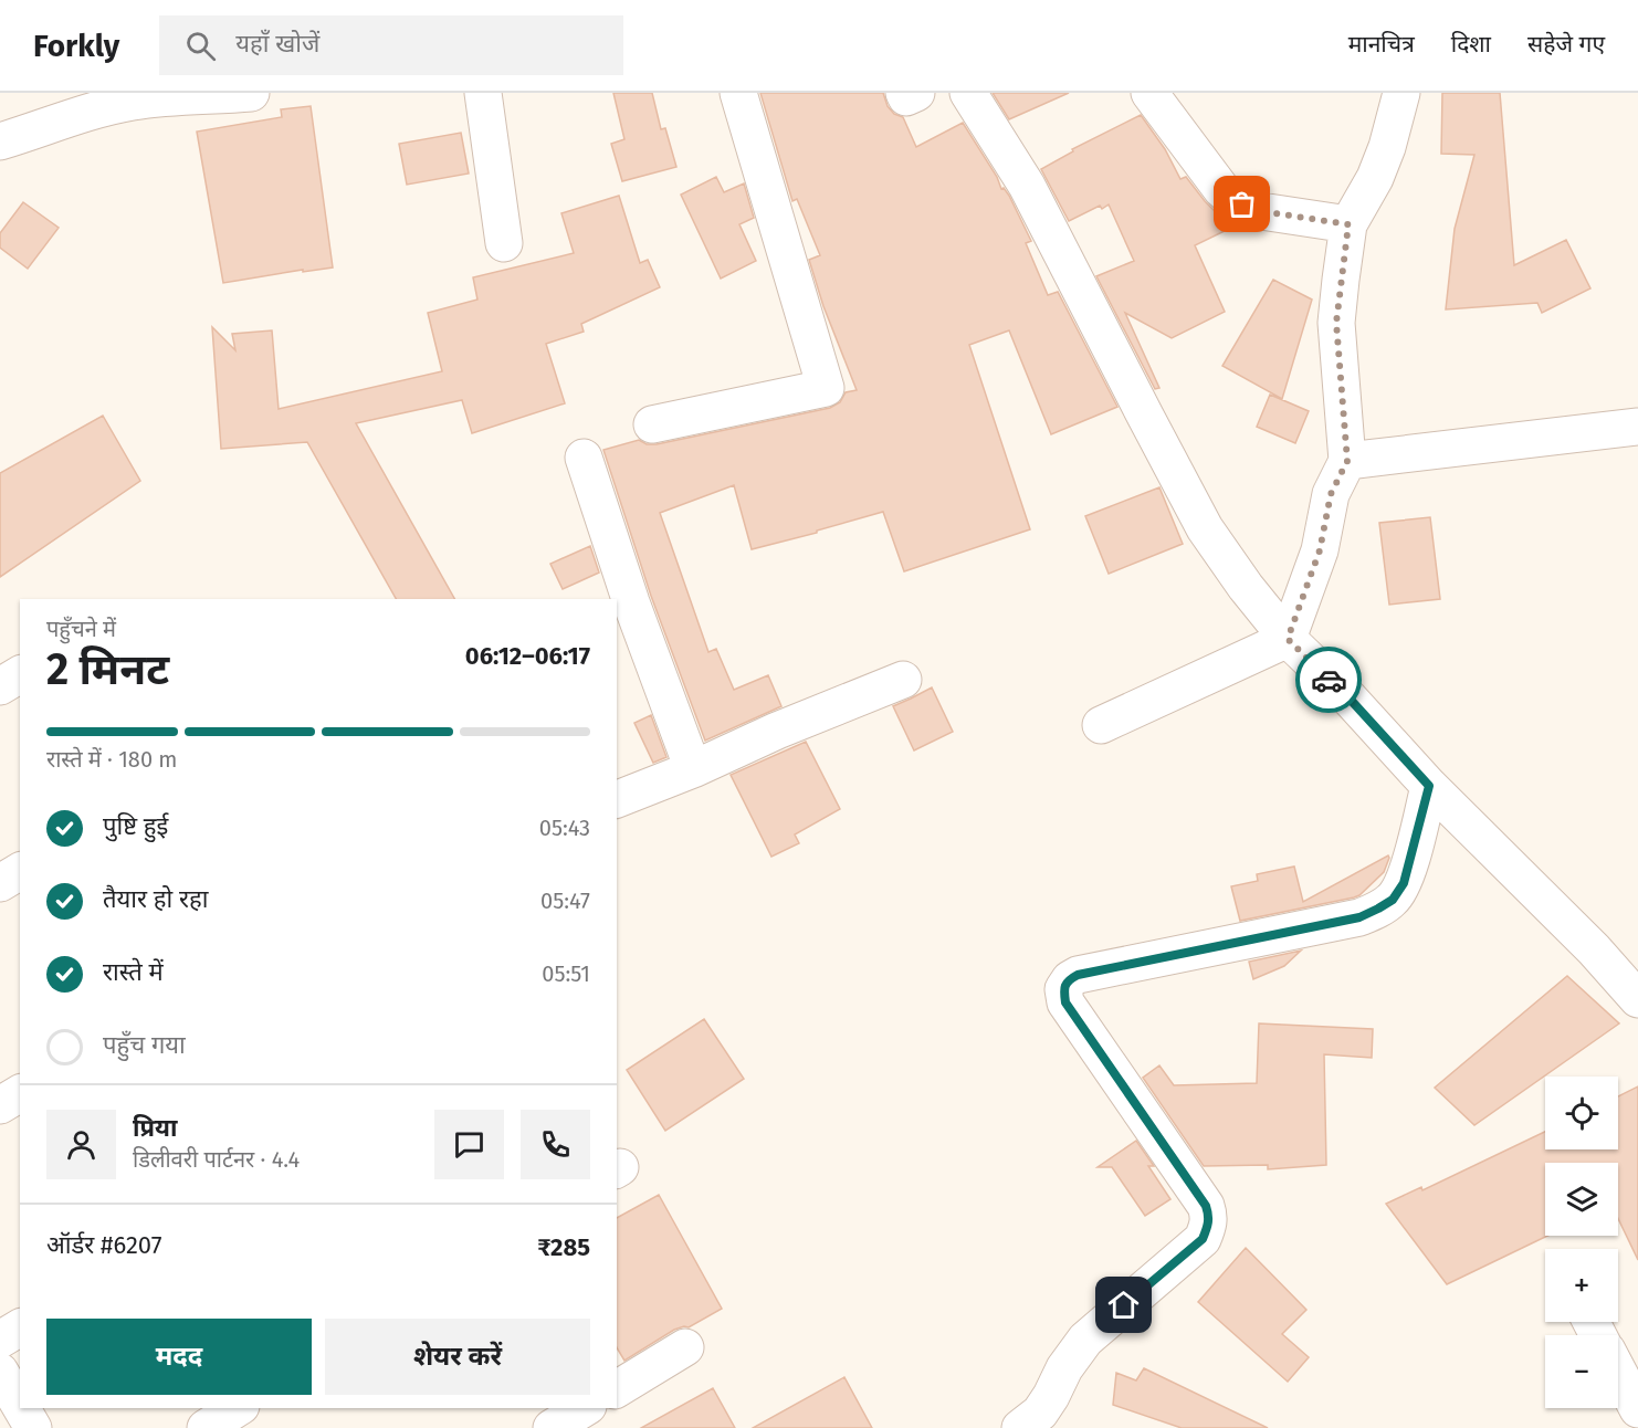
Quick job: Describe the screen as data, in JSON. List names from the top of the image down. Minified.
{"page":{"header":"Forkly","search":"यहाँ खोजें","nav":["मानचित्र","दिशा","सहेजे गए"],"heading":["2 मिनट","पहुँचने में","06:12–06:17"],"panel":["प्रिया","डिलीवरी पार्टनर · 4.4","ऑर्डर #6207","₹285"],"bar":"रास्ते में · 180 m","list":[["पुष्टि हुई","05:43"],["तैयार हो रहा","05:47"],["रास्ते में","05:51"],"पहुँच गया"],"map_buttons":["+","−"],"buttons":["मदद","शेयर करें"]}}
